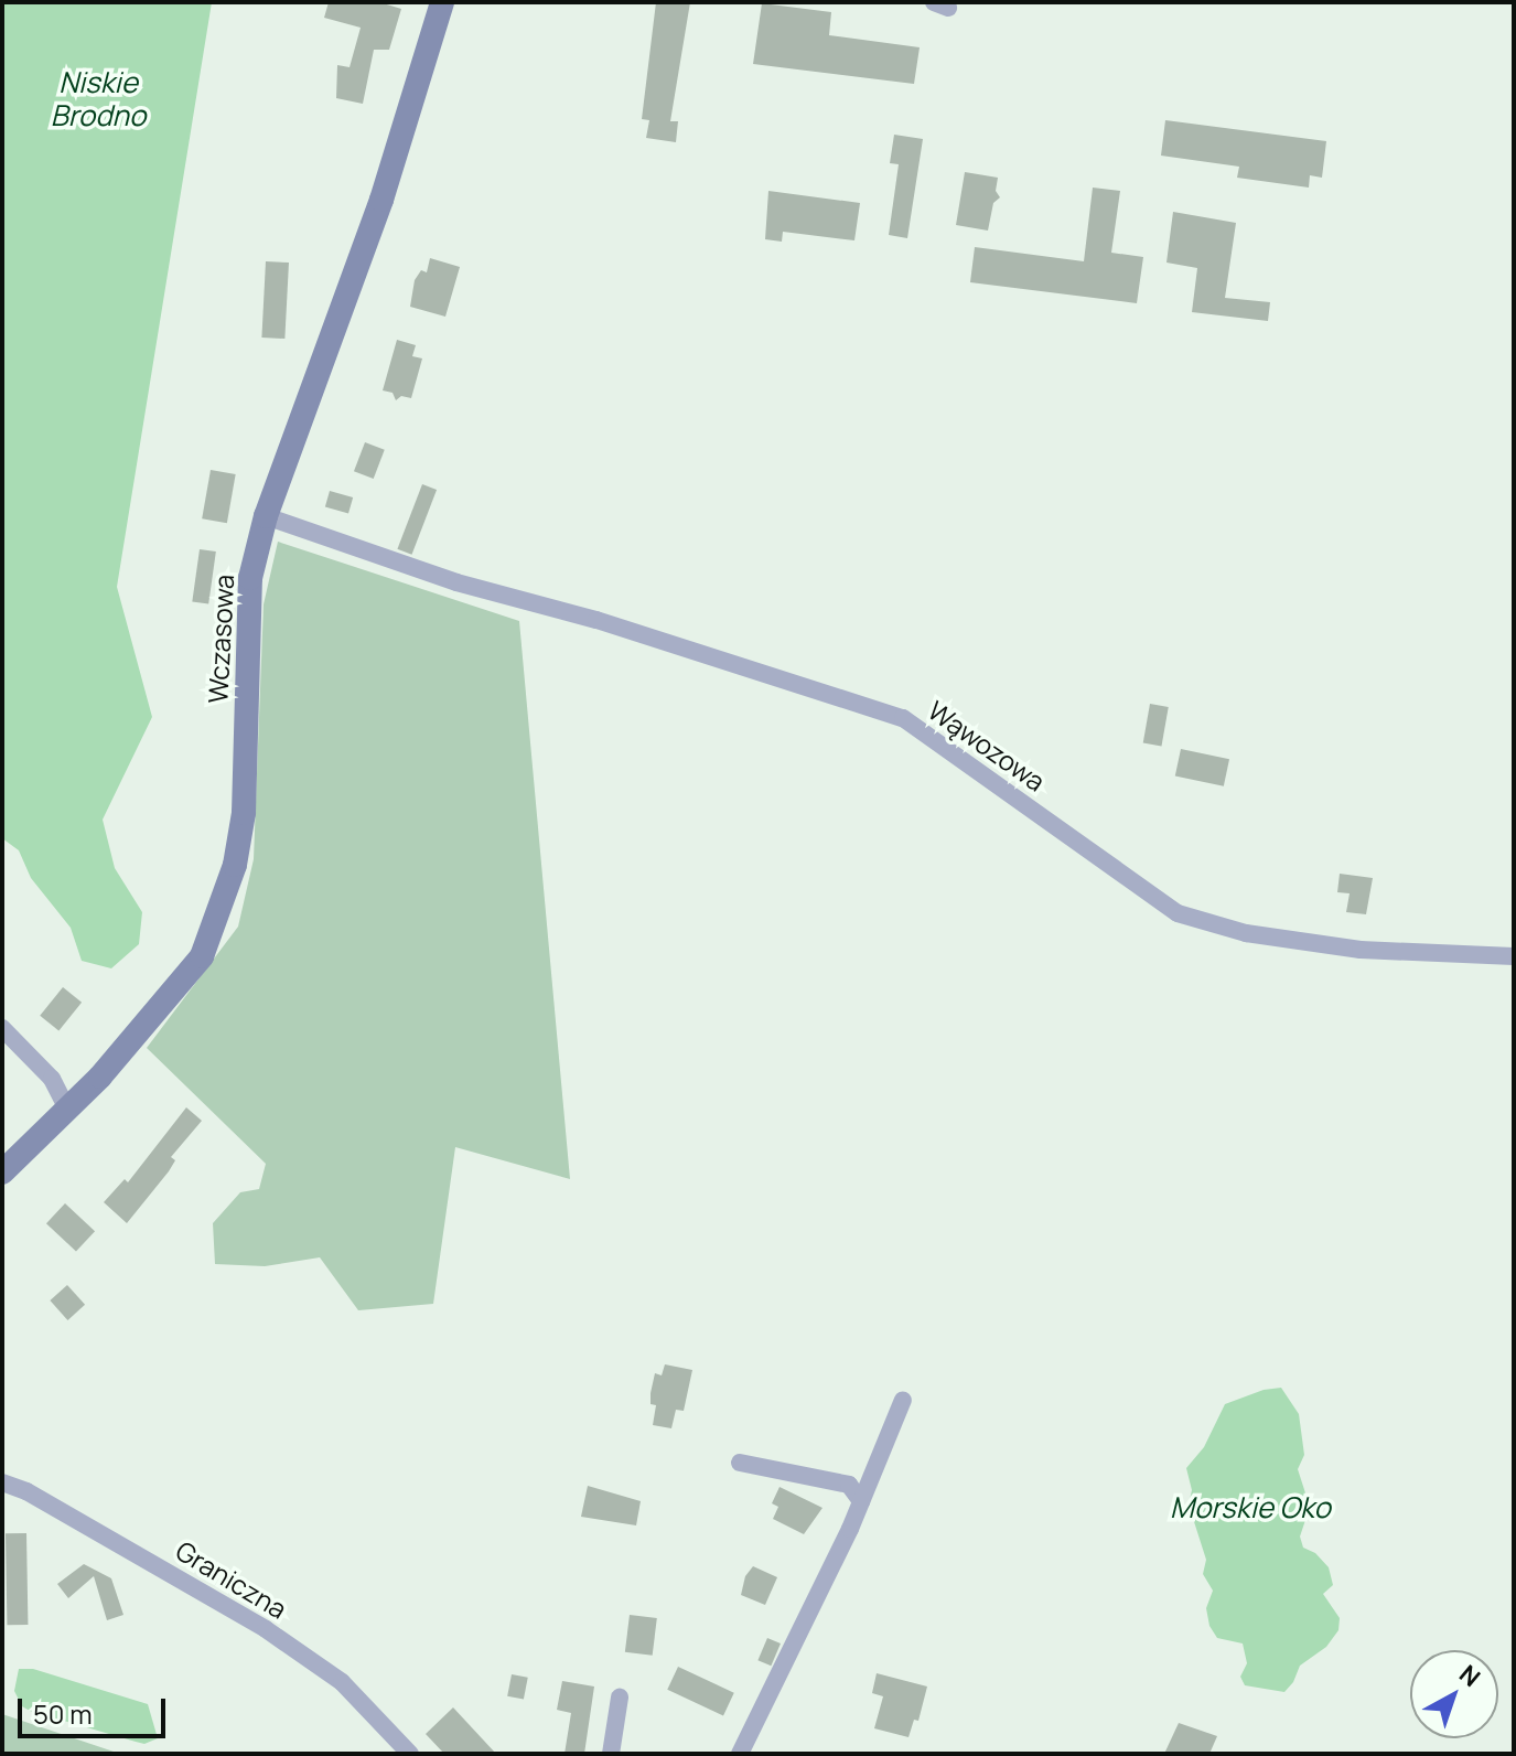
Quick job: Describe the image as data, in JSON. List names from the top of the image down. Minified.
{"streets":{"street":["Wczasowa","Wąwozowa","Graniczna"]},"crossings":[["Wczasowa","Wąwozowa"]],"water":["Niskie Brodno","Morskie Oko"],"scale_bar":"50 m","north":"top right"}
